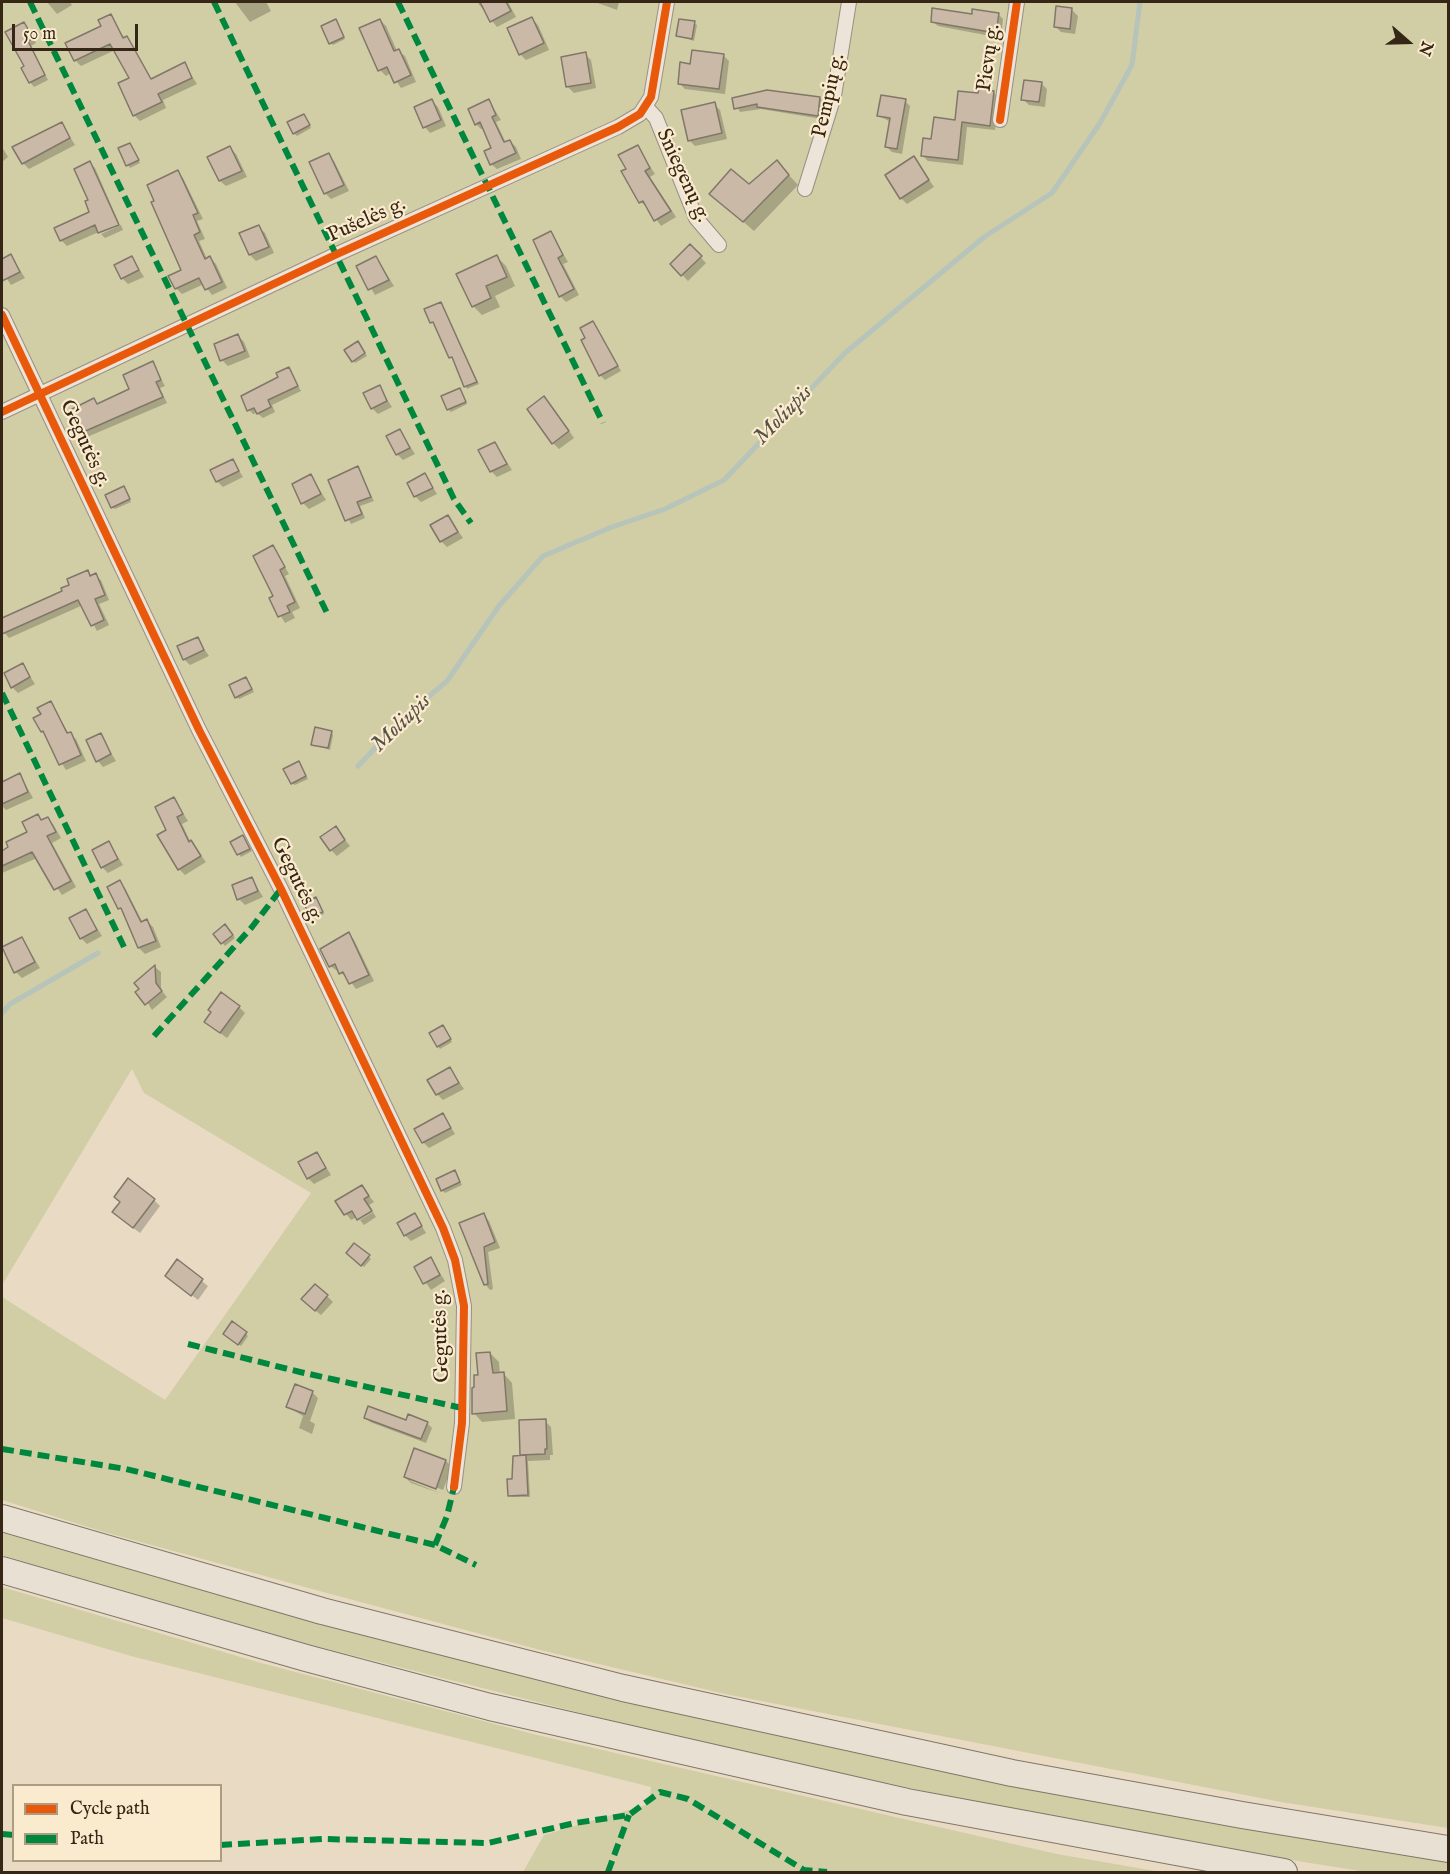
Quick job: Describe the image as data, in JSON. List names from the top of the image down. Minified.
{"streets":{"street":["Pievų g.","Pempių g.","Sniegenų g.","Pušelės g.","Gegutės g."]},"crossings":[["Sniegenų g.","Pušelės g."],["Pušelės g.","Gegutės g."]],"water":["Moliupis"],"legend":["Cycle path","Path"],"scale_bar":"50 m","north":"right"}
